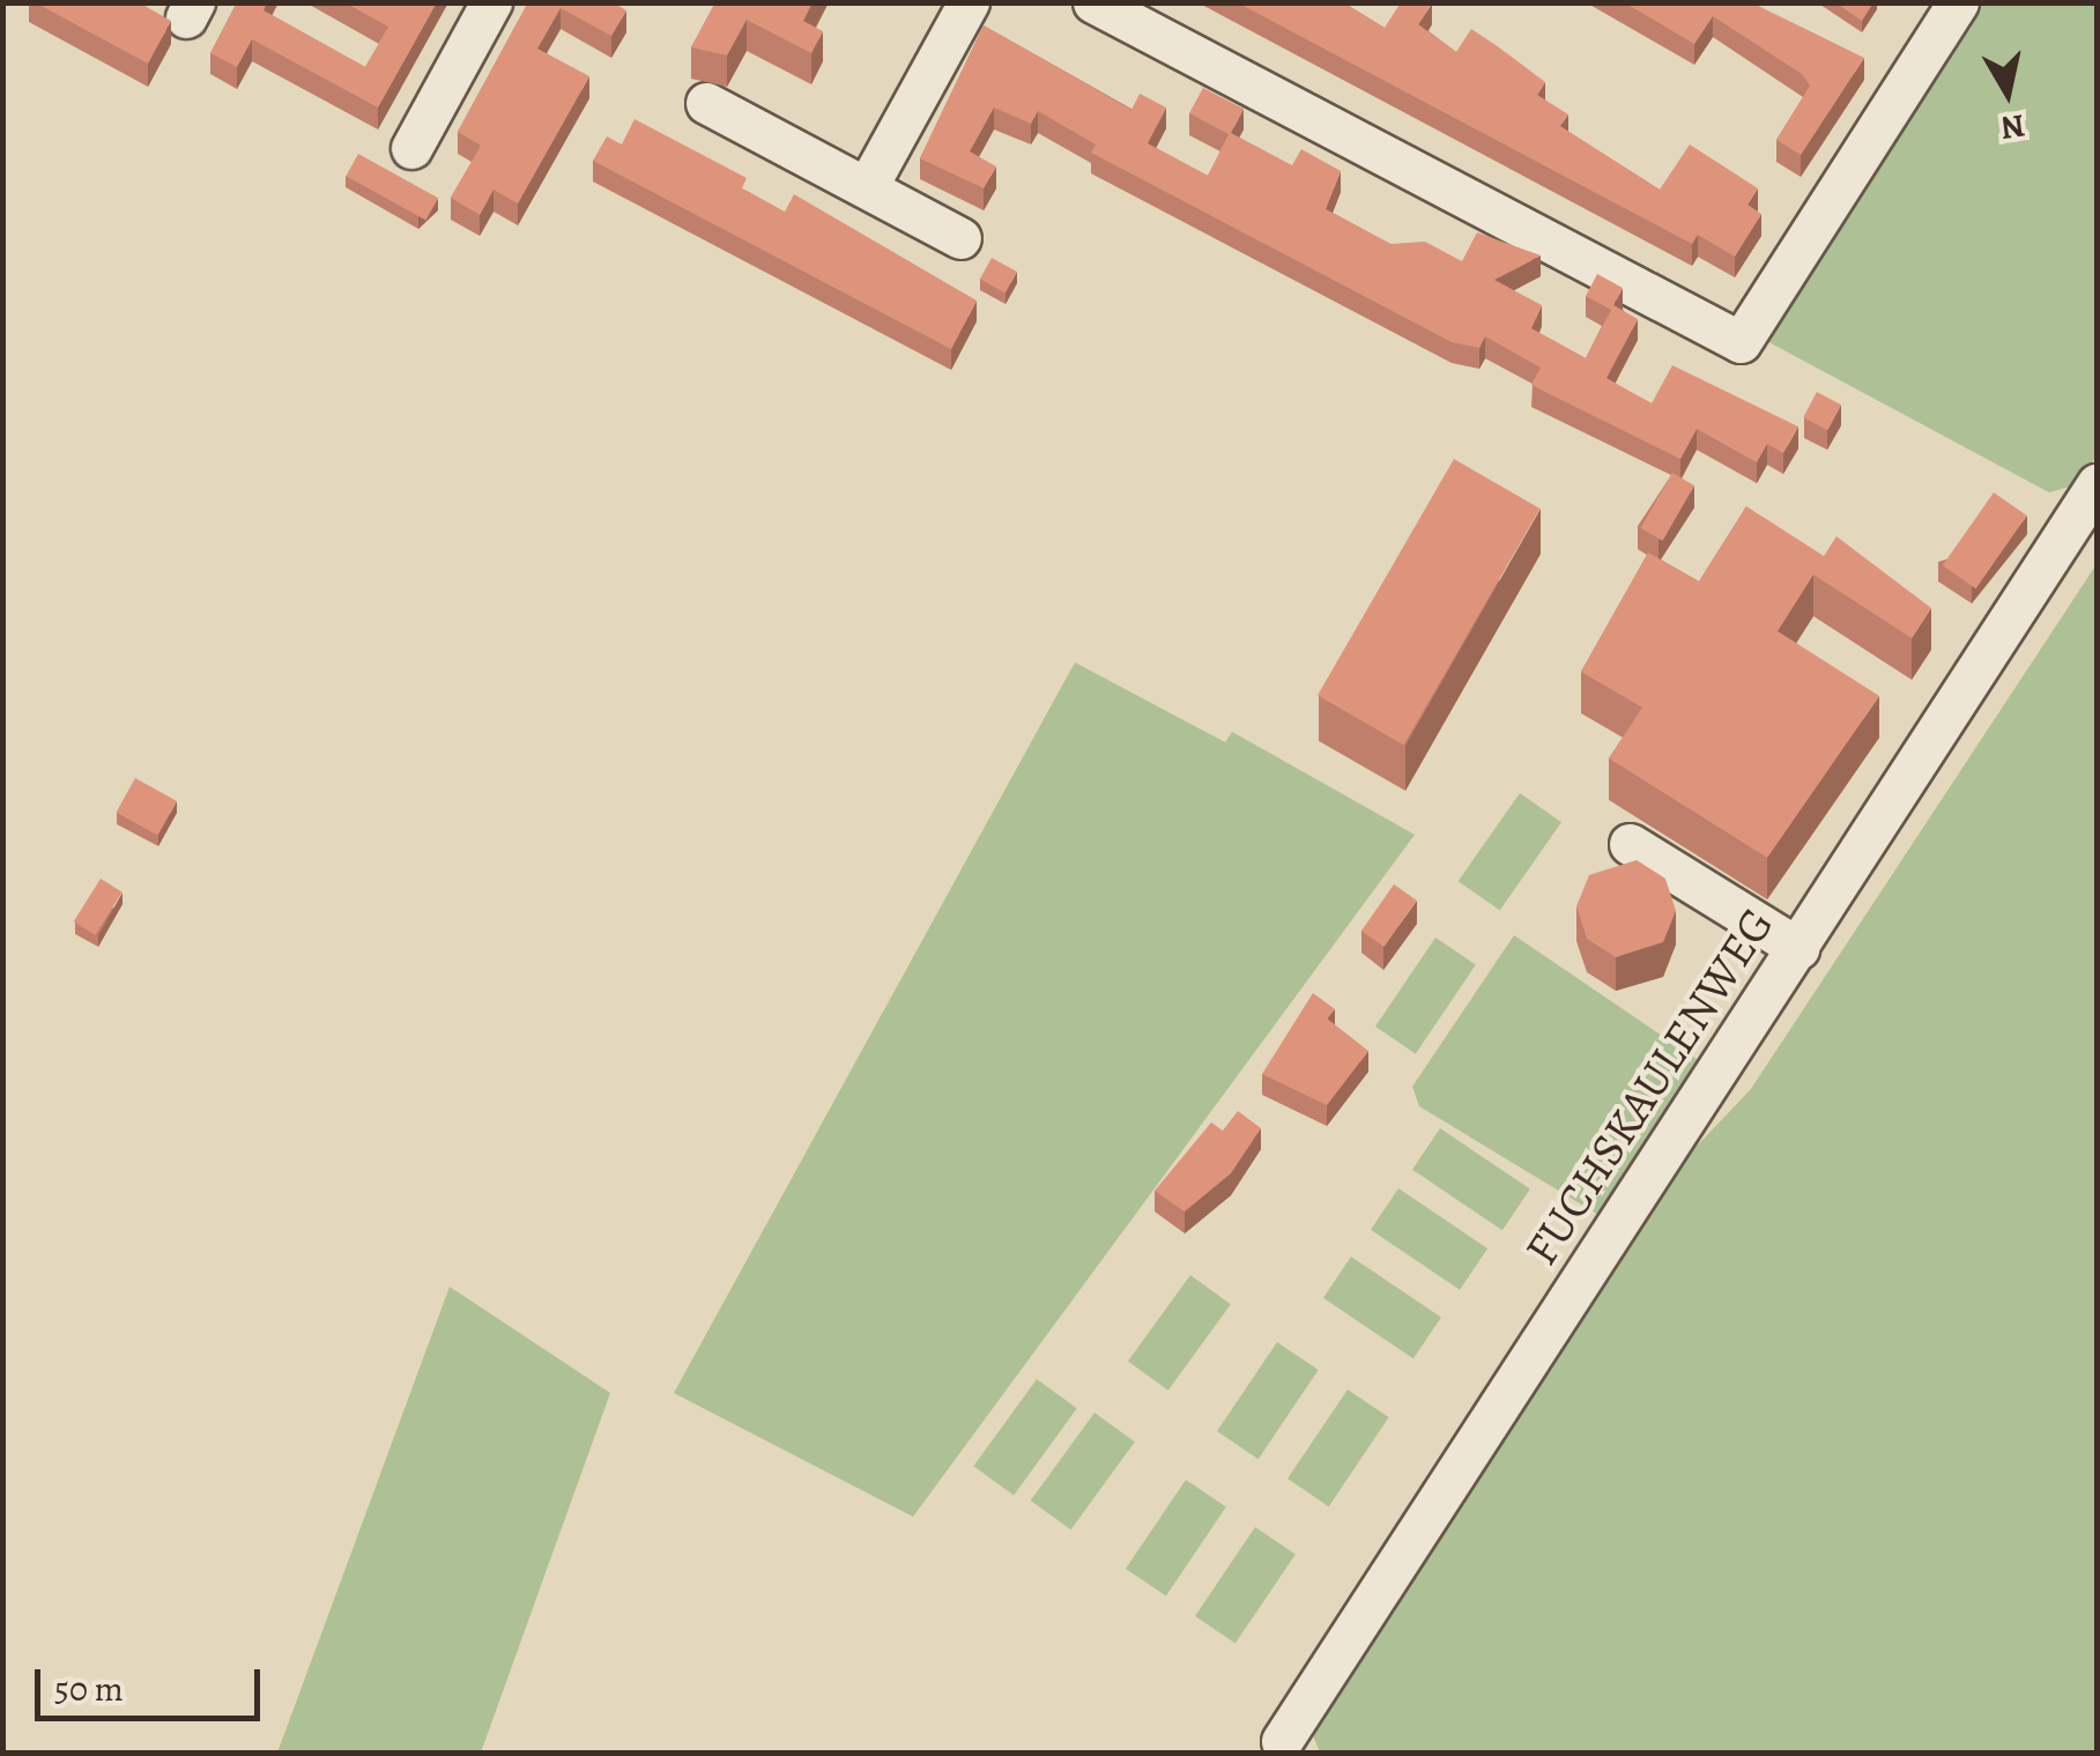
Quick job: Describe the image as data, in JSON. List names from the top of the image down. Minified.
{"streets":{"street":["FUCHSKAULENWEG"]},"scale_bar":"50 m","north":"bottom"}
